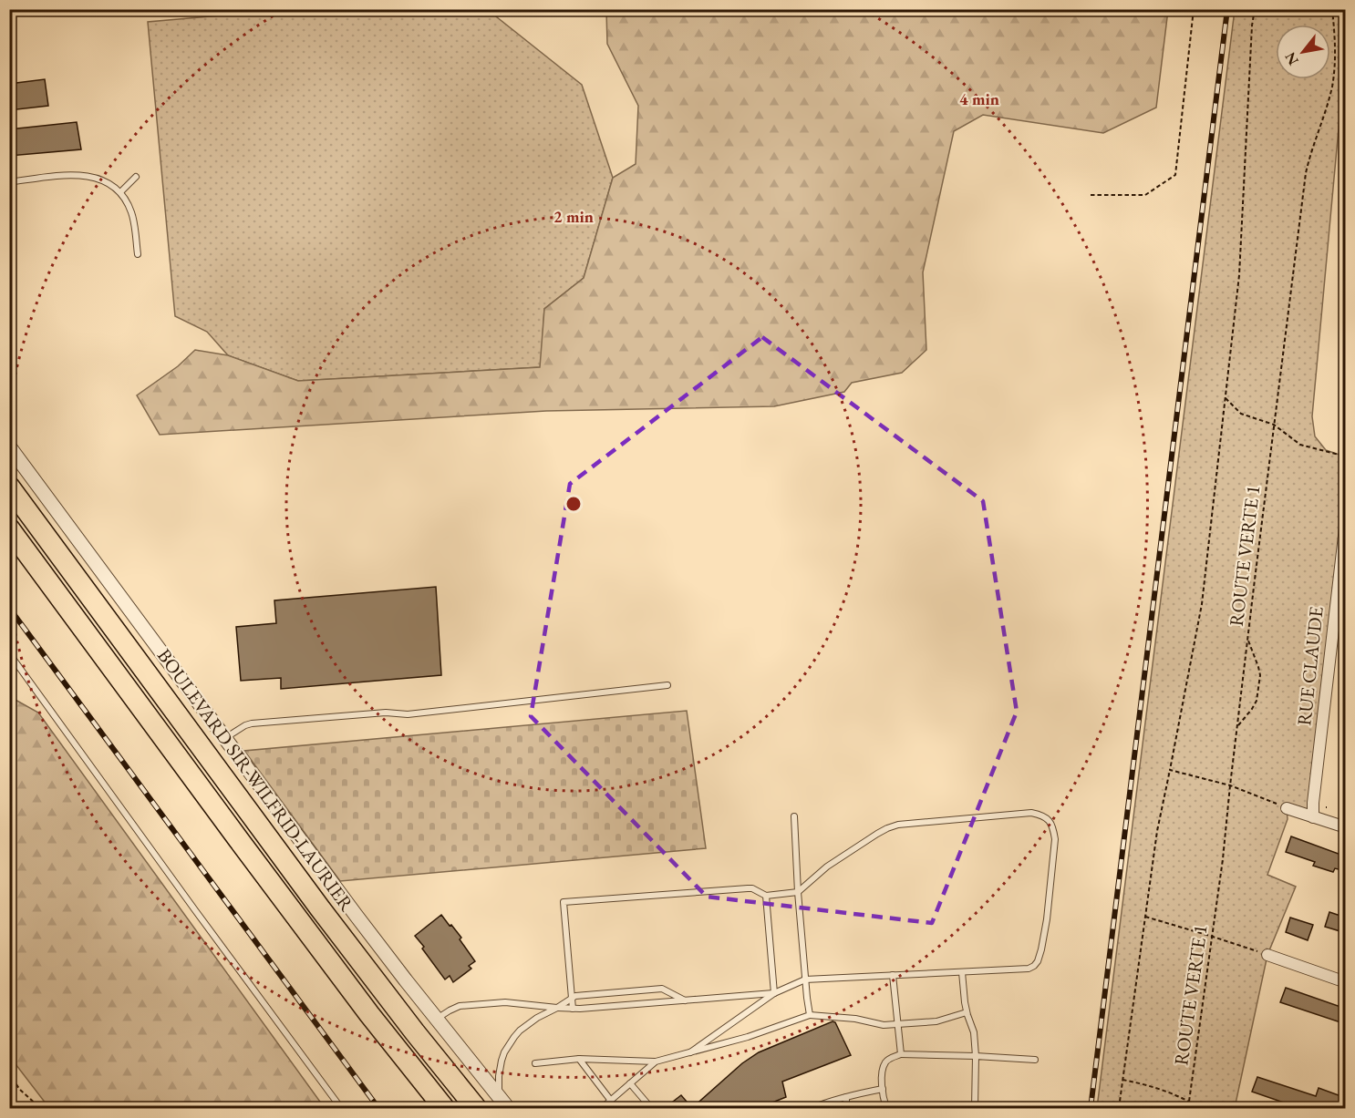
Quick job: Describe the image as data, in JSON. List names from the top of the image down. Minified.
{"streets":{"highway":["BOULEVARD SIR-WILFRID-LAURIER"],"street":["RUE CLAUDE"],"path":["ROUTE VERTE 1"]},"north":"bottom left","rings":["4 min","2 min"]}
